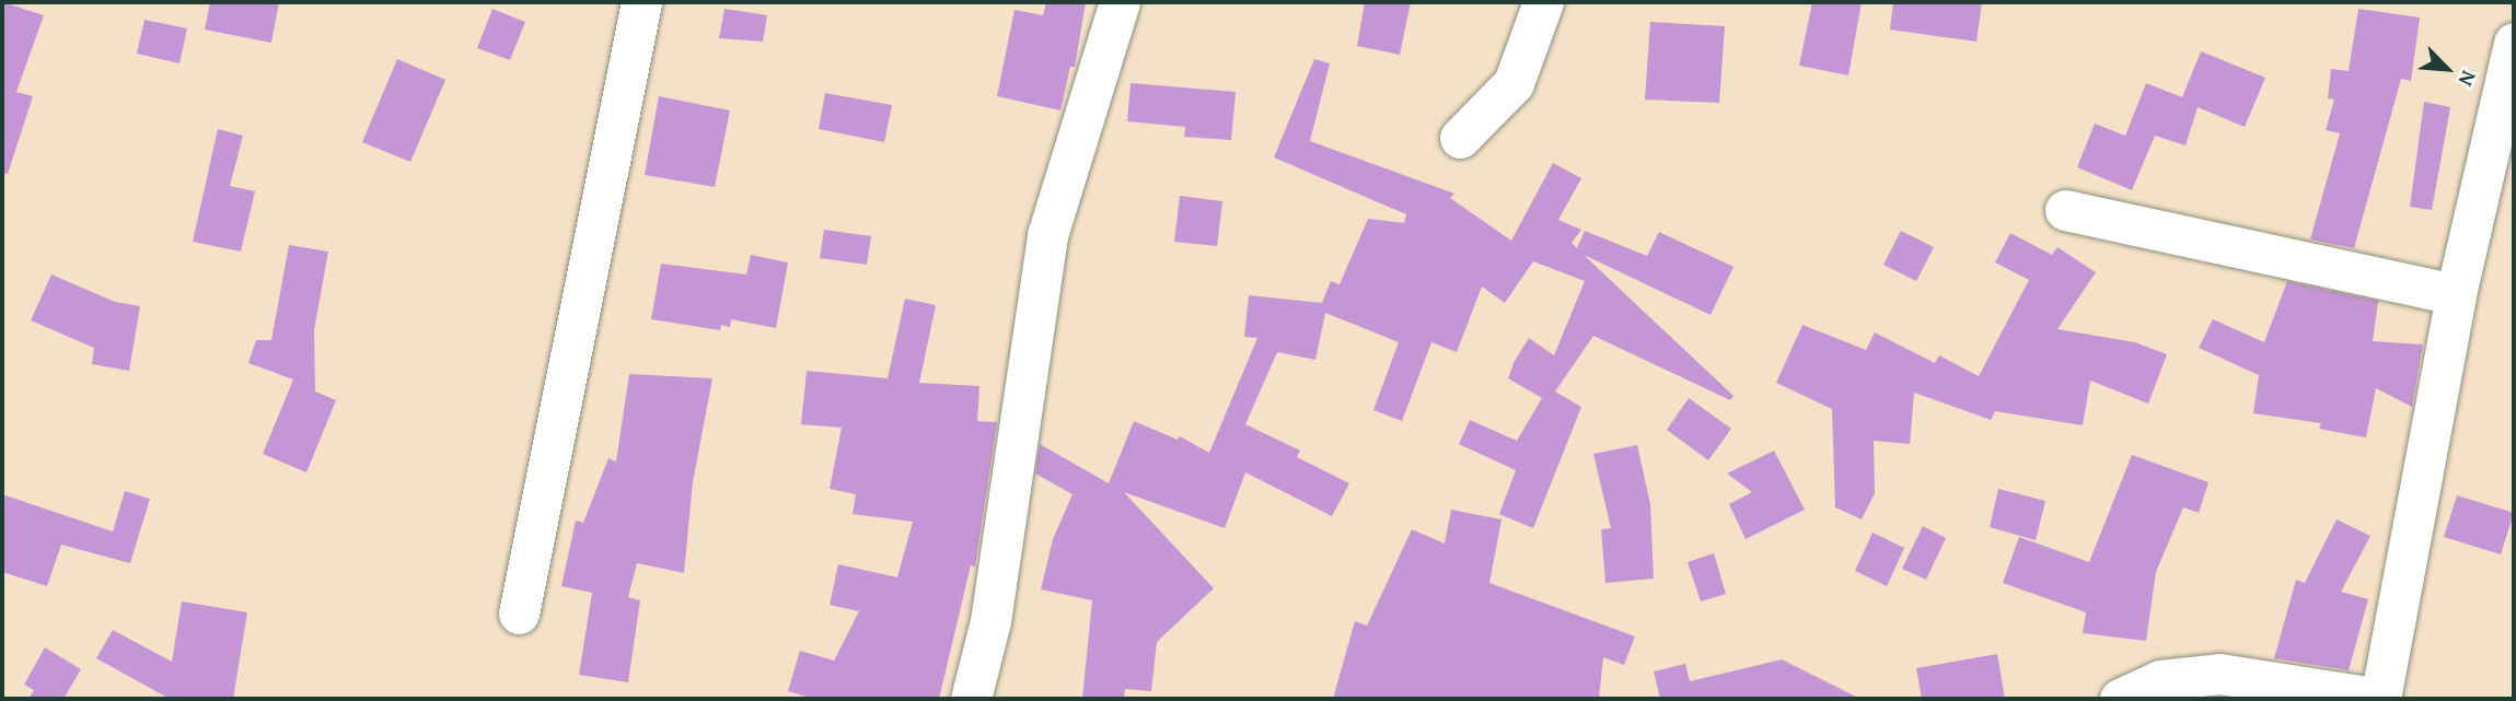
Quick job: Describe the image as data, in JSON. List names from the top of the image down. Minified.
{"north":"bottom right"}
